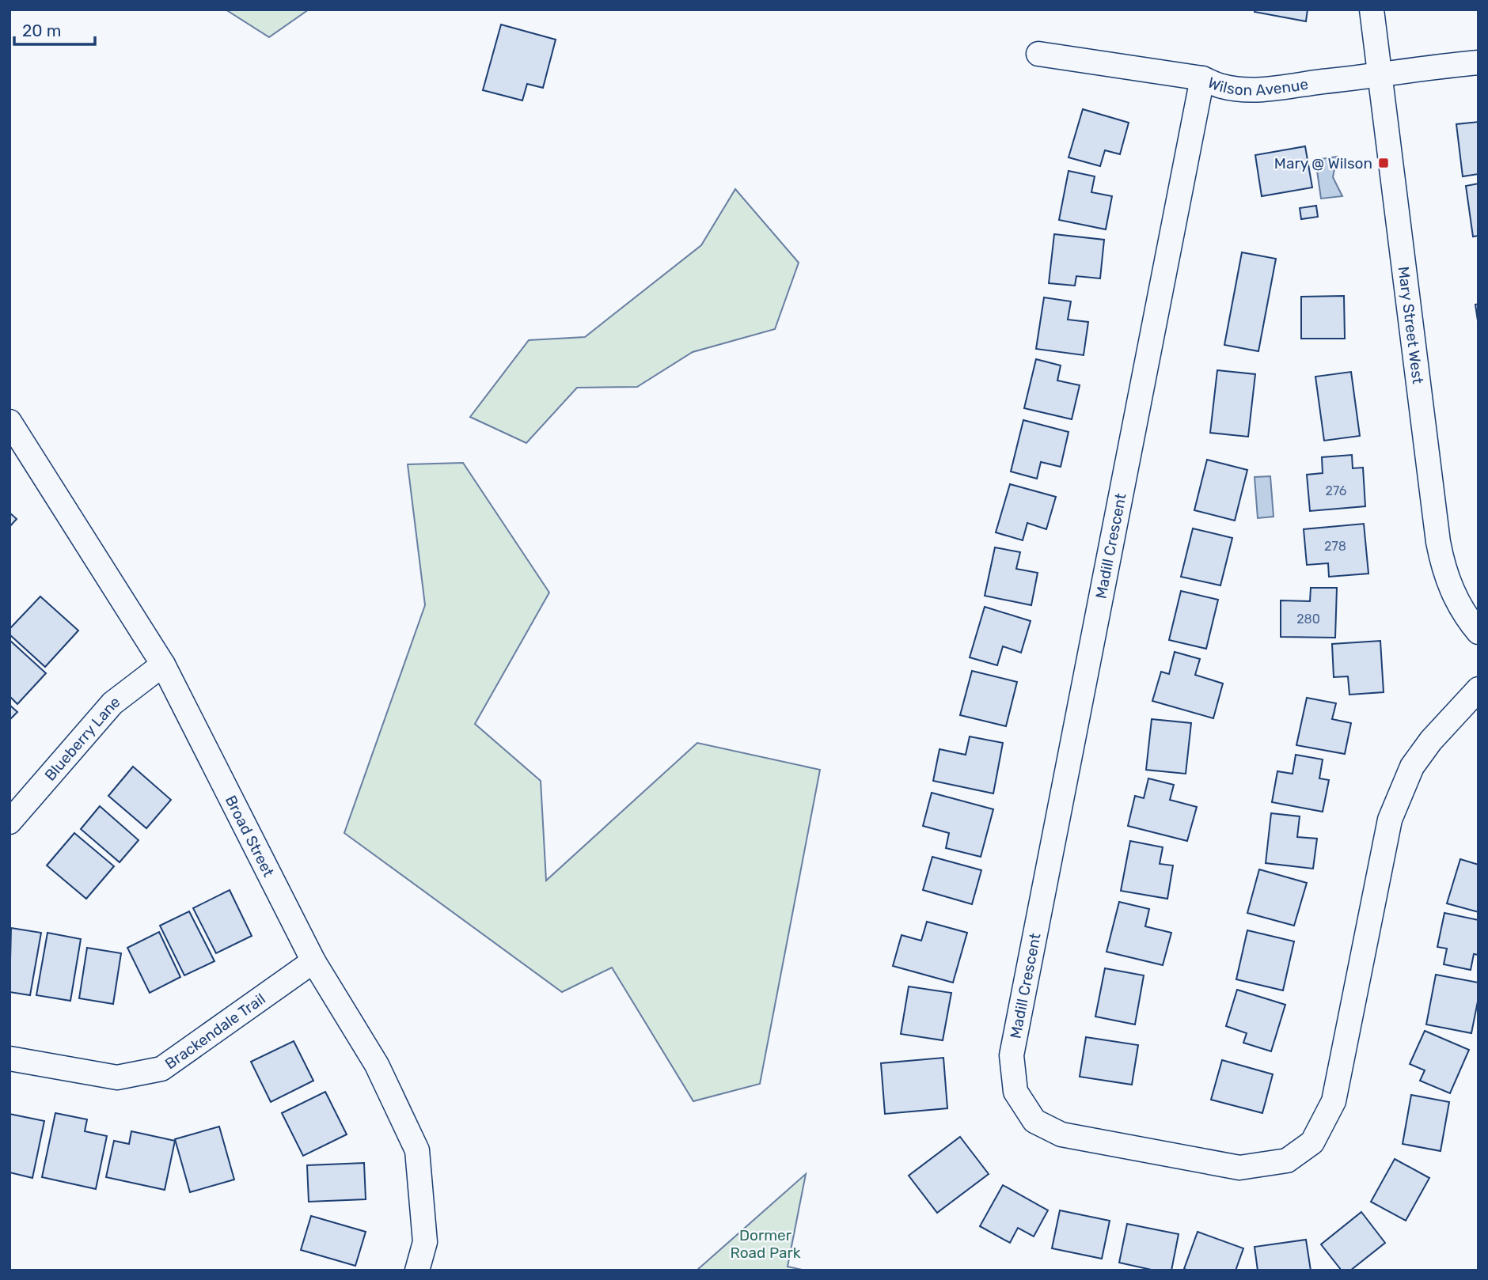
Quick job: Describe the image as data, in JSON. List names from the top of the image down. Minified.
{"streets":{"street":["Wilson Avenue","Mary Street West","Madill Crescent","Blueberry Lane","Broad Street","Brackendale Trail"]},"crossings":[["Wilson Avenue","Mary Street West"],["Wilson Avenue","Madill Crescent"],["Blueberry Lane","Broad Street"],["Broad Street","Brackendale Trail"]],"parks":["Dormer Road Park"],"places":{"transit":["Mary @ Wilson"]},"house_numbers":["276","278","280"],"scale_bar":"20 m"}
